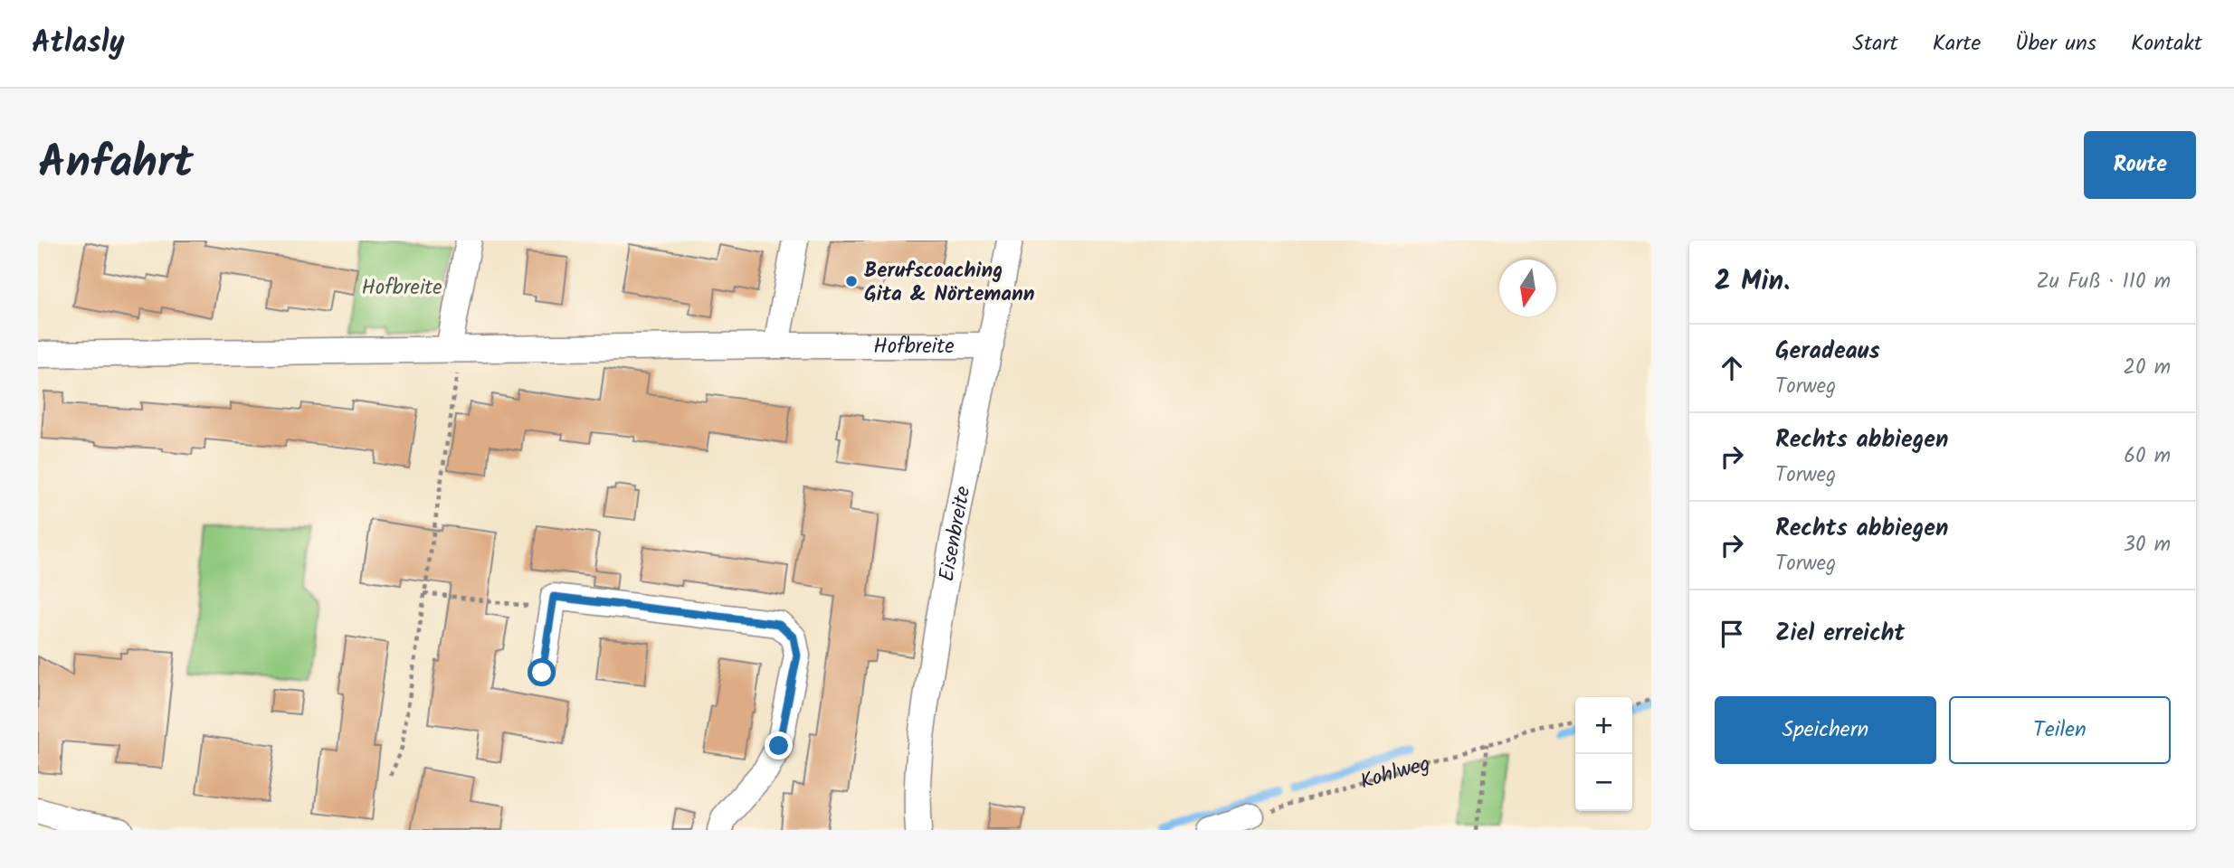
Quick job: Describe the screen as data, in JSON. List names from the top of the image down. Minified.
{"streets":{"street":["Hofbreite","Eisenbreite"],"path":["Kohlweg"]},"crossings":[["Hofbreite","Eisenbreite"]],"parks":["Hofbreite"],"places":["Berufscoaching Gita & Nörtemann"],"north":"bottom","page":{"header":"Atlasly","nav":["Start","Karte","Über uns","Kontakt"],"title":"Anfahrt","buttons":["Route",["Speichern","Teilen"]],"heading":["2 Min.","Zu Fuß · 110 m"],"list":[["Geradeaus","Torweg","20 m"],["Rechts abbiegen","Torweg","60 m"],["Rechts abbiegen","Torweg","30 m"],"Ziel erreicht"],"map_buttons":["+","−"]}}
